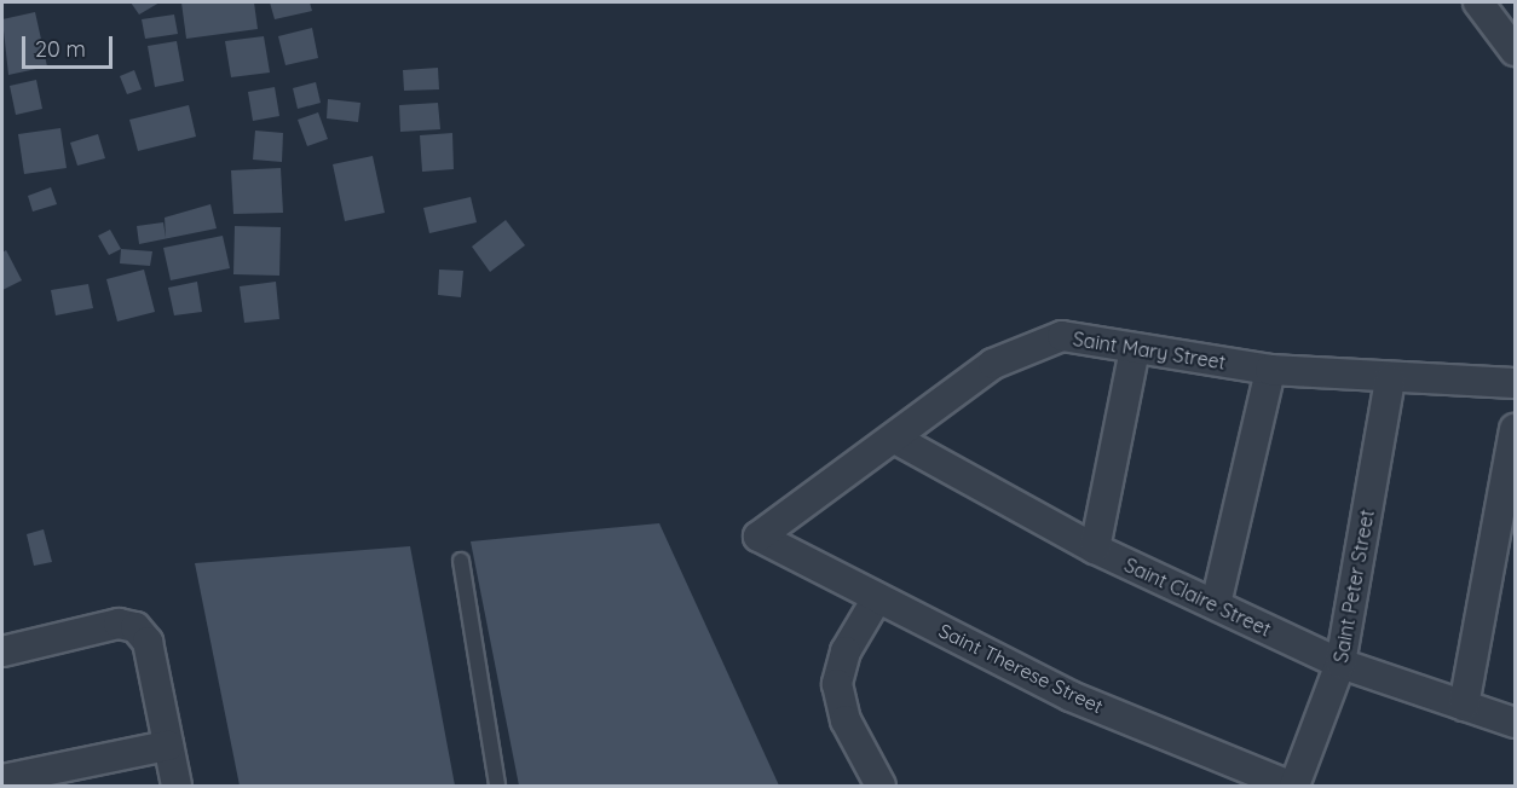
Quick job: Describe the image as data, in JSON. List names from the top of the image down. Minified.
{"streets":{"street":["Saint Mary Street","Saint Peter Street","Saint Claire Street","Saint Therese Street"]},"crossings":[["Saint Mary Street","Saint Peter Street"],["Saint Mary Street","Saint Claire Street"],["Saint Mary Street","Saint Therese Street"],["Saint Peter Street","Saint Claire Street"],["Saint Peter Street","Saint Therese Street"]],"scale_bar":"20 m"}
